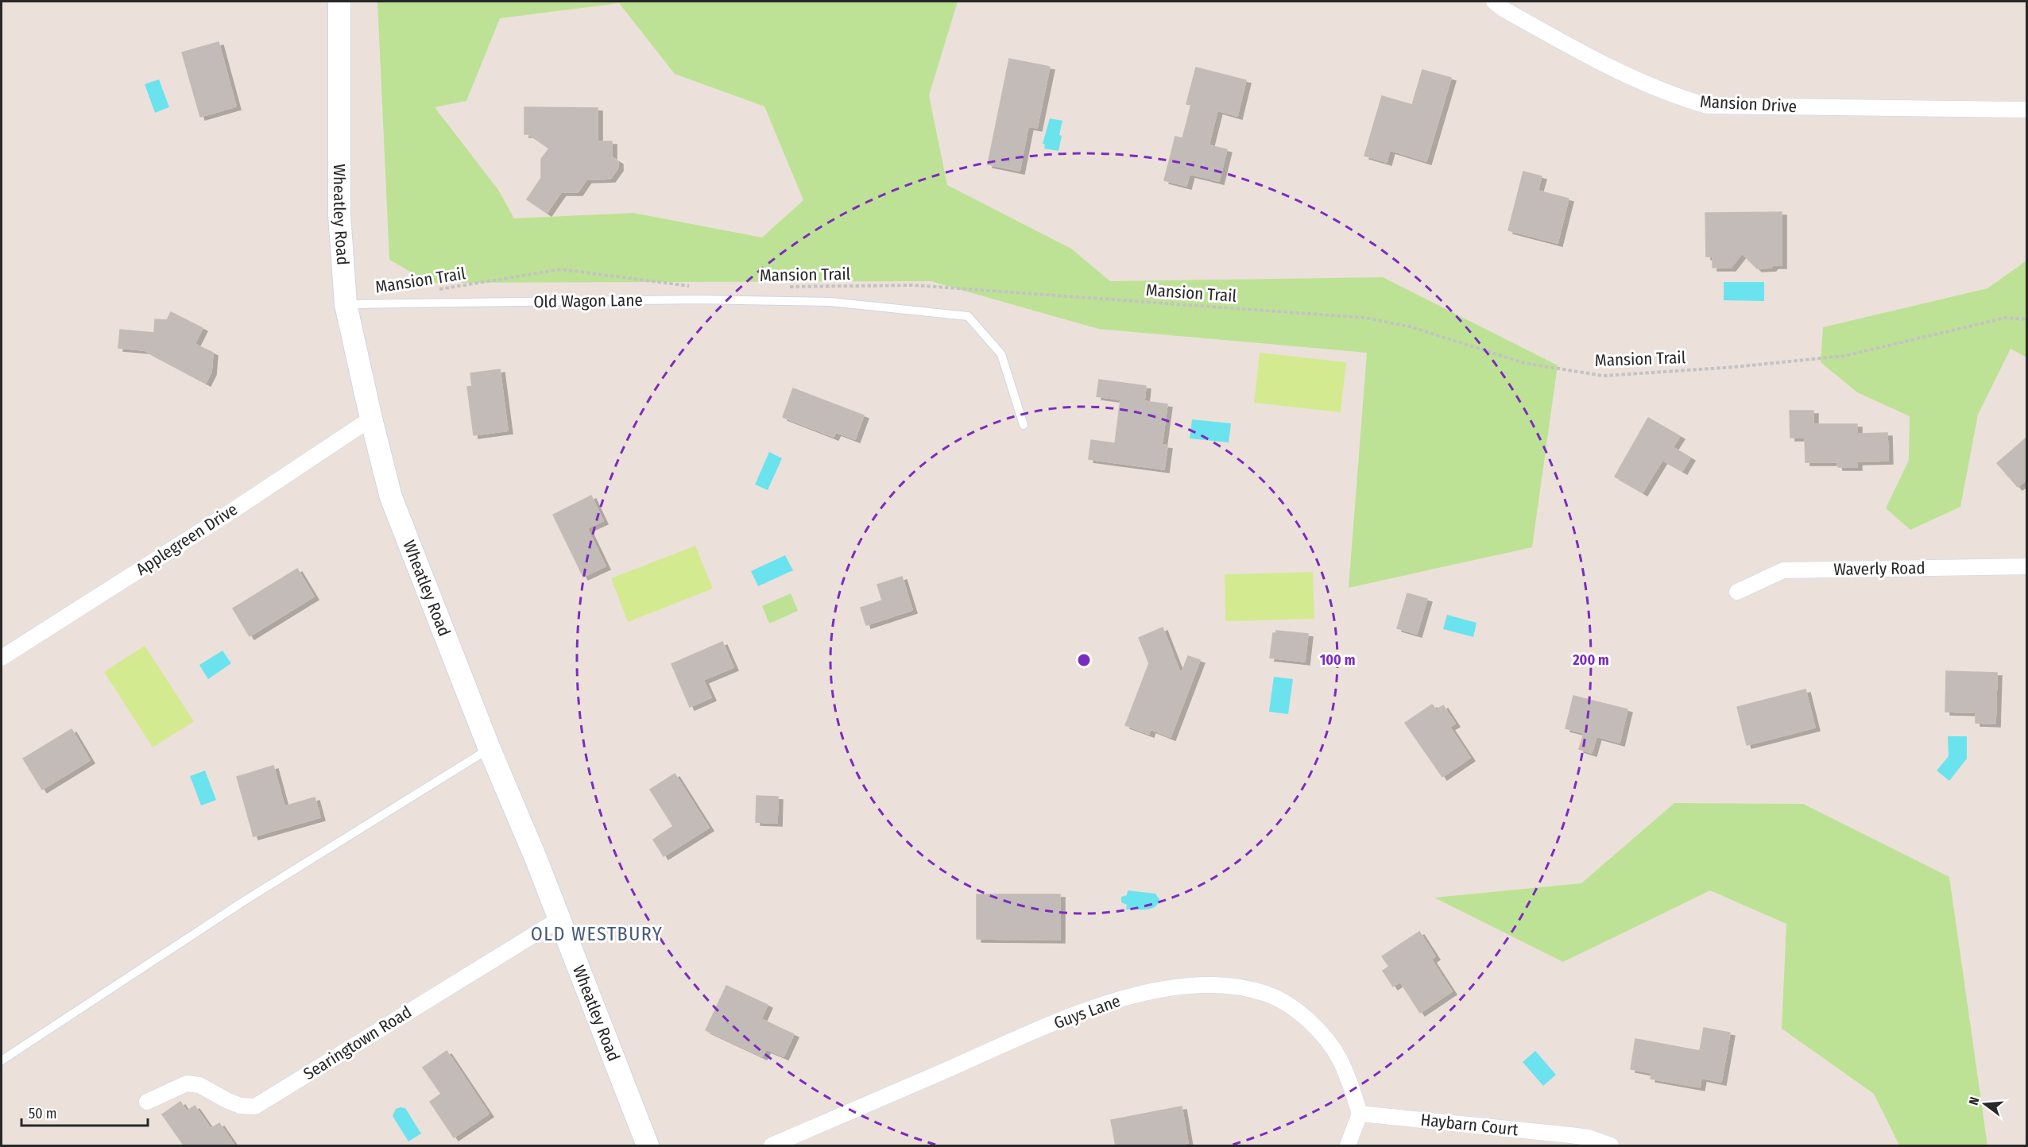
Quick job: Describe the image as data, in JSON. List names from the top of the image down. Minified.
{"streets":{"street":["Mansion Drive","Wheatley Road","Applegreen Drive","Waverly Road","Guys Lane","Searingtown Road","Haybarn Court"],"lane":["Old Wagon Lane"],"path":["Mansion Trail"]},"crossings":[["Wheatley Road","Old Wagon Lane"],["Wheatley Road","Applegreen Drive"],["Wheatley Road","Searingtown Road"],["Guys Lane","Haybarn Court"]],"districts":["OLD WESTBURY"],"scale_bar":"50 m","north":"left","rings":["100 m","200 m"]}
